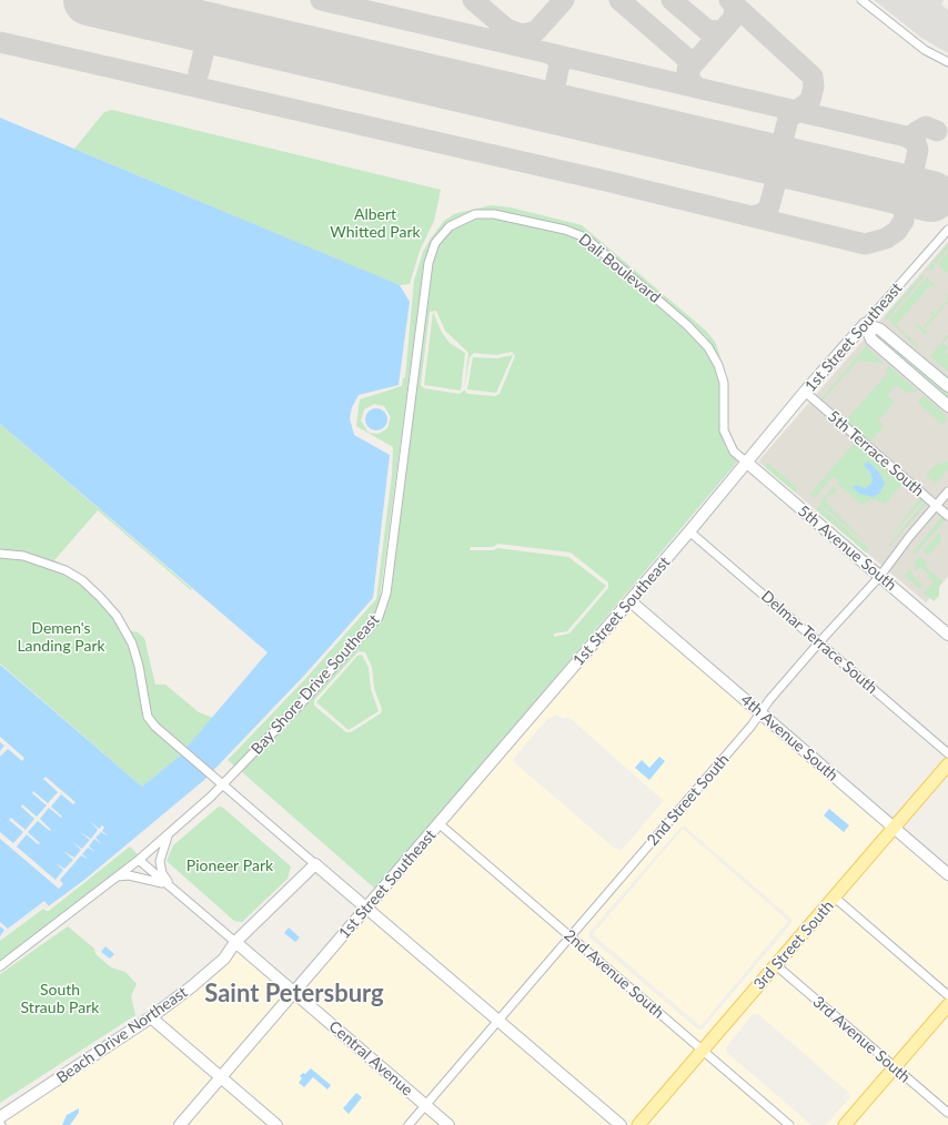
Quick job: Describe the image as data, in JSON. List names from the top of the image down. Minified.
{"streets":{"main road":["3rd Street South"],"street":["Dali Boulevard","1st Street Southeast","5th Terrace South","5th Avenue South","Delmar Terrace South","Bay Shore Drive Southeast","4th Avenue South","2nd Street South","2nd Avenue South","Beach Drive Northeast","3rd Avenue South","Central Avenue"]},"crossings":[["Dali Boulevard","1st Street Southeast"],["Dali Boulevard","5th Avenue South"],["Dali Boulevard","Bay Shore Drive Southeast"],["1st Street Southeast","5th Terrace South"],["1st Street Southeast","5th Avenue South"],["1st Street Southeast","Delmar Terrace South"],["1st Street Southeast","4th Avenue South"],["1st Street Southeast","2nd Avenue South"],["1st Street Southeast","Central Avenue"],["5th Terrace South","2nd Street South"],["5th Avenue South","2nd Street South"],["Delmar Terrace South","2nd Street South"],["Bay Shore Drive Southeast","Central Avenue"],["4th Avenue South","2nd Street South"],["4th Avenue South","3rd Street South"],["2nd Street South","2nd Avenue South"],["2nd Street South","Central Avenue"],["3rd Street South","2nd Avenue South"],["3rd Street South","3rd Avenue South"],["Beach Drive Northeast","Central Avenue"]],"districts":["Saint Petersburg"],"parks":["Albert Whitted Park","Demen's Landing Park","Pioneer Park","South Straub Park"]}
